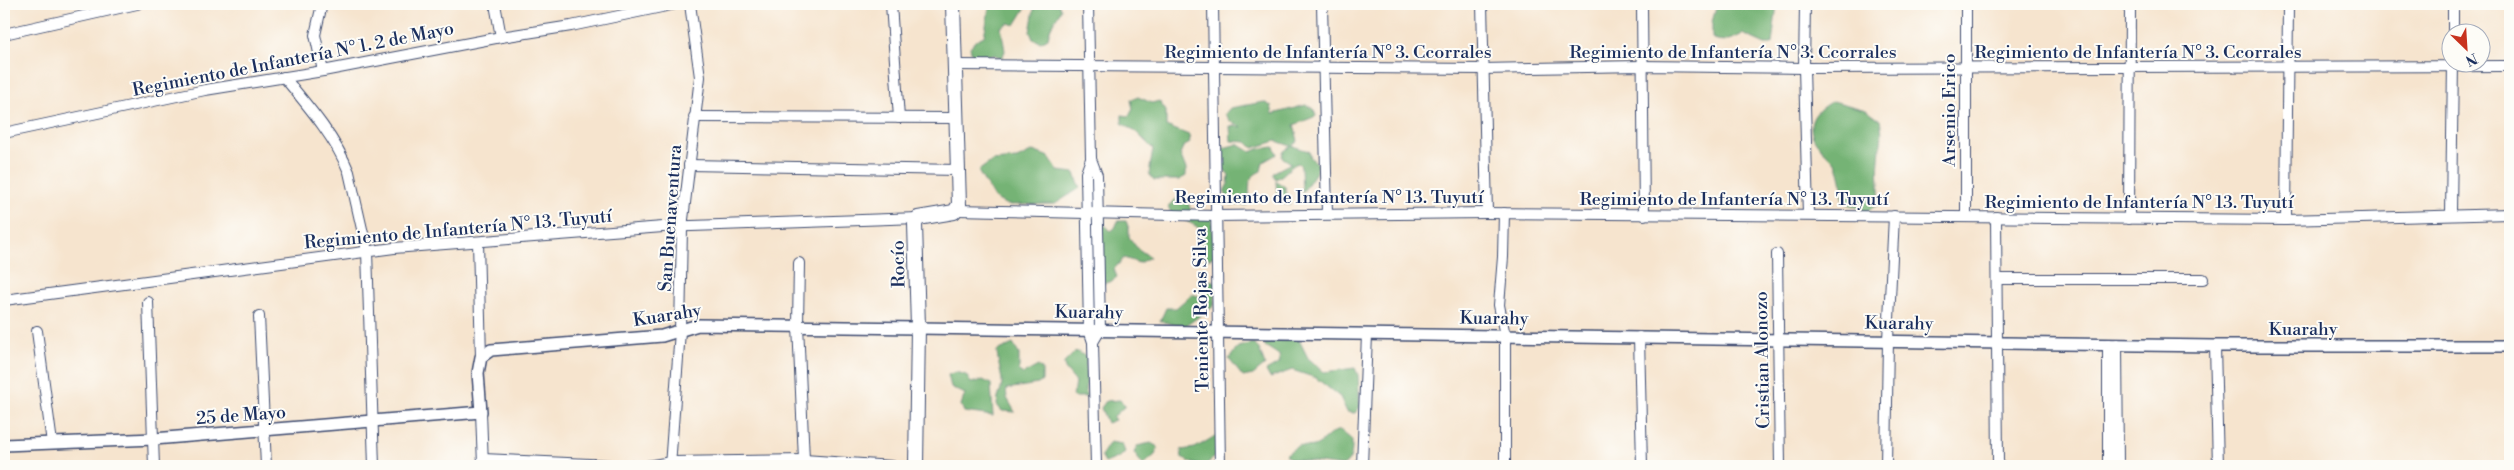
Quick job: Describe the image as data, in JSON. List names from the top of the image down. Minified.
{"streets":{"main road":["Rocío"],"street":["Regimiento de Infantería N° 3. Ccorrales","Regimiento de Infantería N° 1. 2 de Mayo","Arsenio Erico","Regimiento de Infantería N° 13. Tuyutí","San Buenaventura","Teniente Rojas Silva","Kuarahy","Cristian Alonozo","25 de Mayo"]},"crossings":[["Regimiento de Infantería N° 3. Ccorrales","Arsenio Erico"],["Regimiento de Infantería N° 3. Ccorrales","Teniente Rojas Silva"],["Arsenio Erico","Regimiento de Infantería N° 13. Tuyutí"],["Regimiento de Infantería N° 13. Tuyutí","San Buenaventura"],["Regimiento de Infantería N° 13. Tuyutí","Rocío"],["Regimiento de Infantería N° 13. Tuyutí","Teniente Rojas Silva"],["San Buenaventura","Kuarahy"],["Rocío","Kuarahy"],["Teniente Rojas Silva","Kuarahy"],["Kuarahy","Cristian Alonozo"]],"north":"bottom right"}
